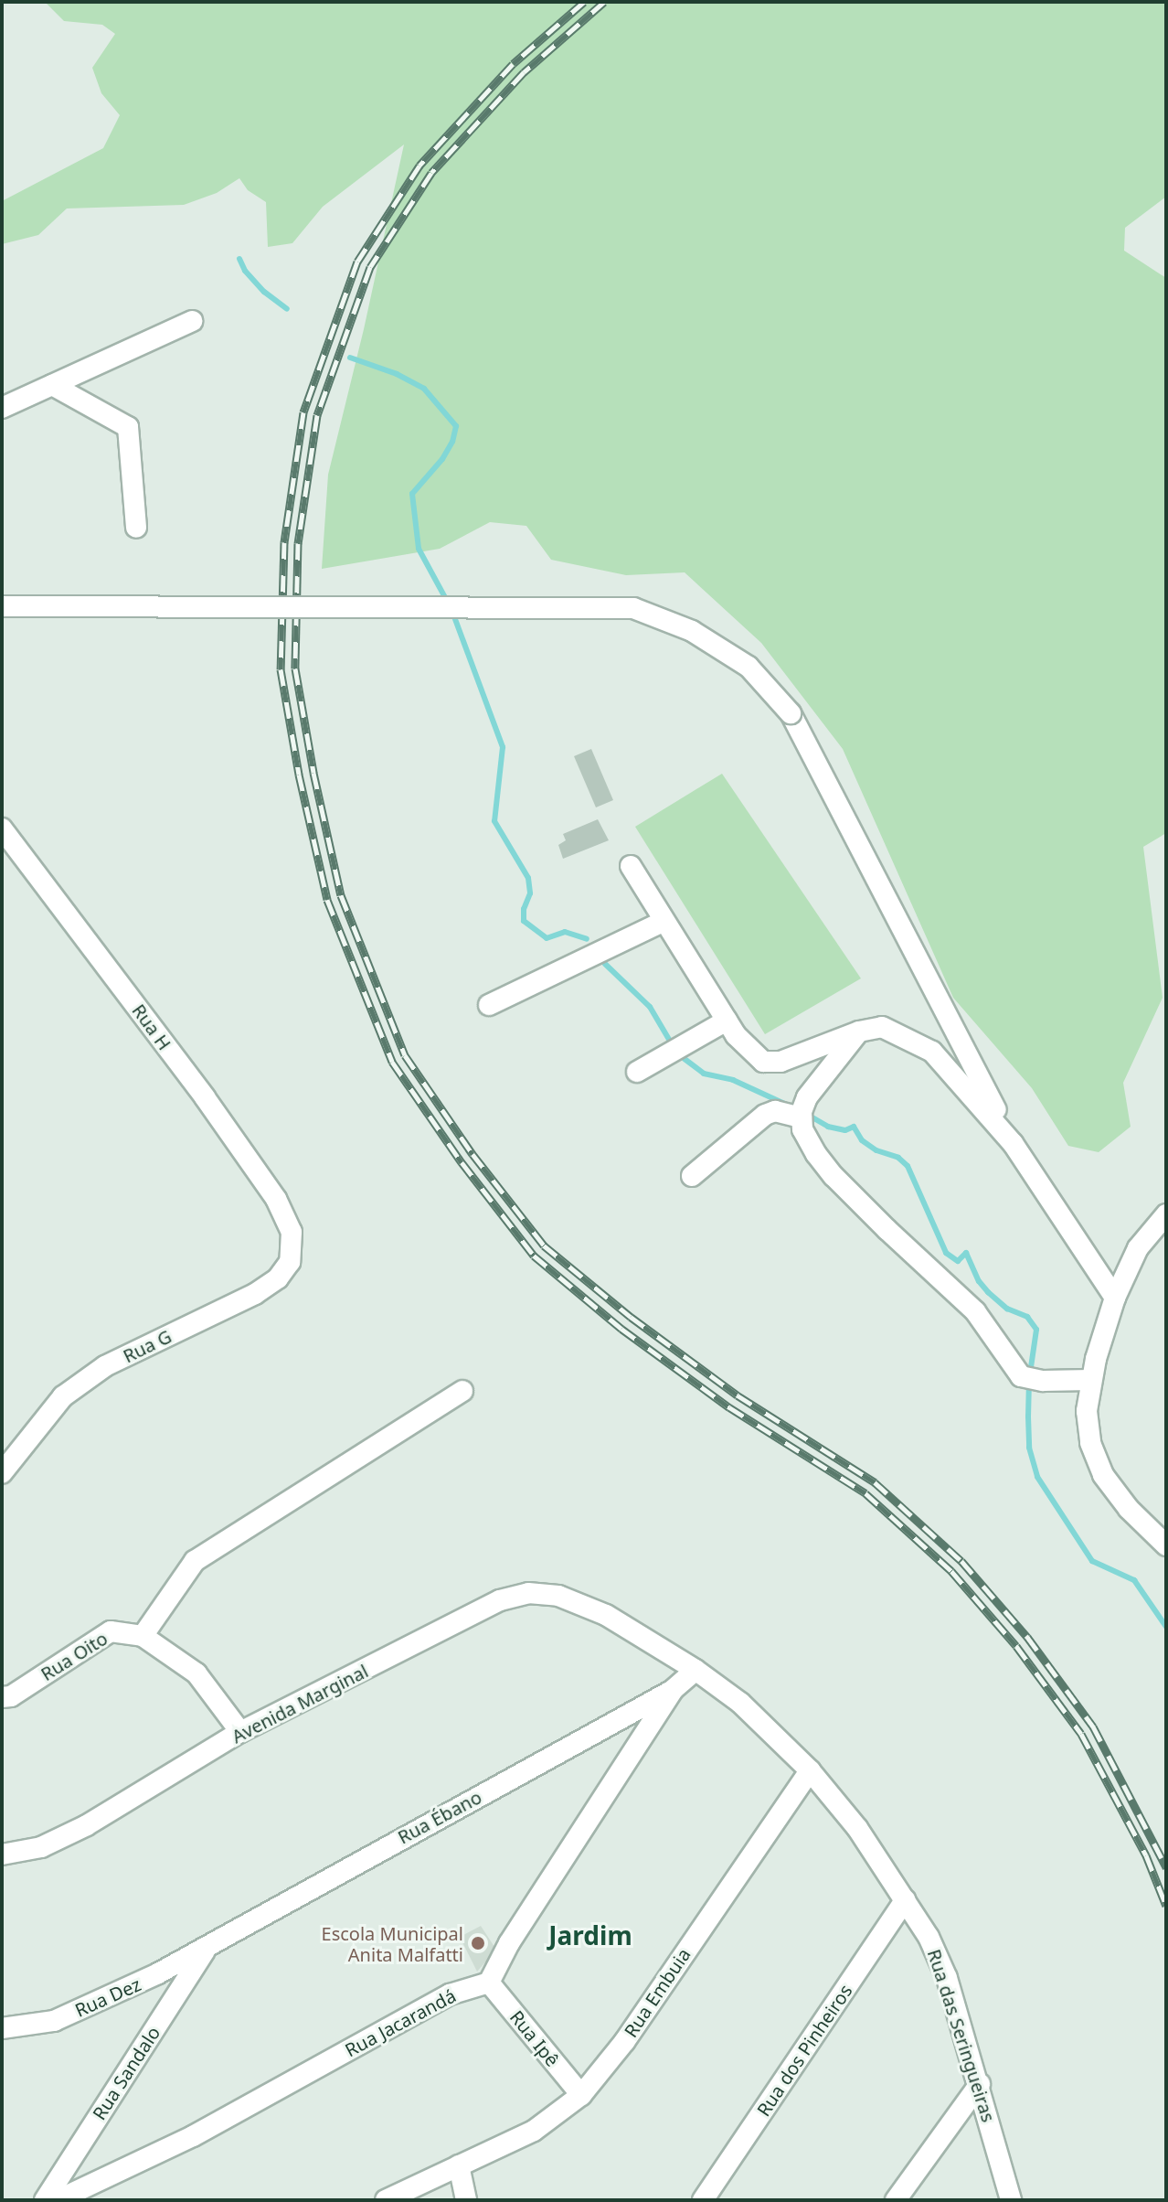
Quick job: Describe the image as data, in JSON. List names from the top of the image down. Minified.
{"streets":{"street":["Rua H","Rua G","Rua Oito","Avenida Marginal","Rua Ébano","Rua Embuia","Rua Dez","Rua Jacarandá","Rua das Seringueiras","Rua Ipê","Rua dos Pinheiros","Rua Sandalo"]},"crossings":[["Rua H","Rua G"],["Avenida Marginal","Rua das Seringueiras"],["Rua Ébano","Rua Dez"],["Rua Ébano","Rua Sandalo"],["Rua Embuia","Rua das Seringueiras"],["Rua Embuia","Rua Ipê"],["Rua Dez","Rua Sandalo"],["Rua Jacarandá","Rua Ipê"],["Rua das Seringueiras","Rua dos Pinheiros"]],"districts":["Jardim"],"places":["Escola Municipal Anita Malfatti"]}
